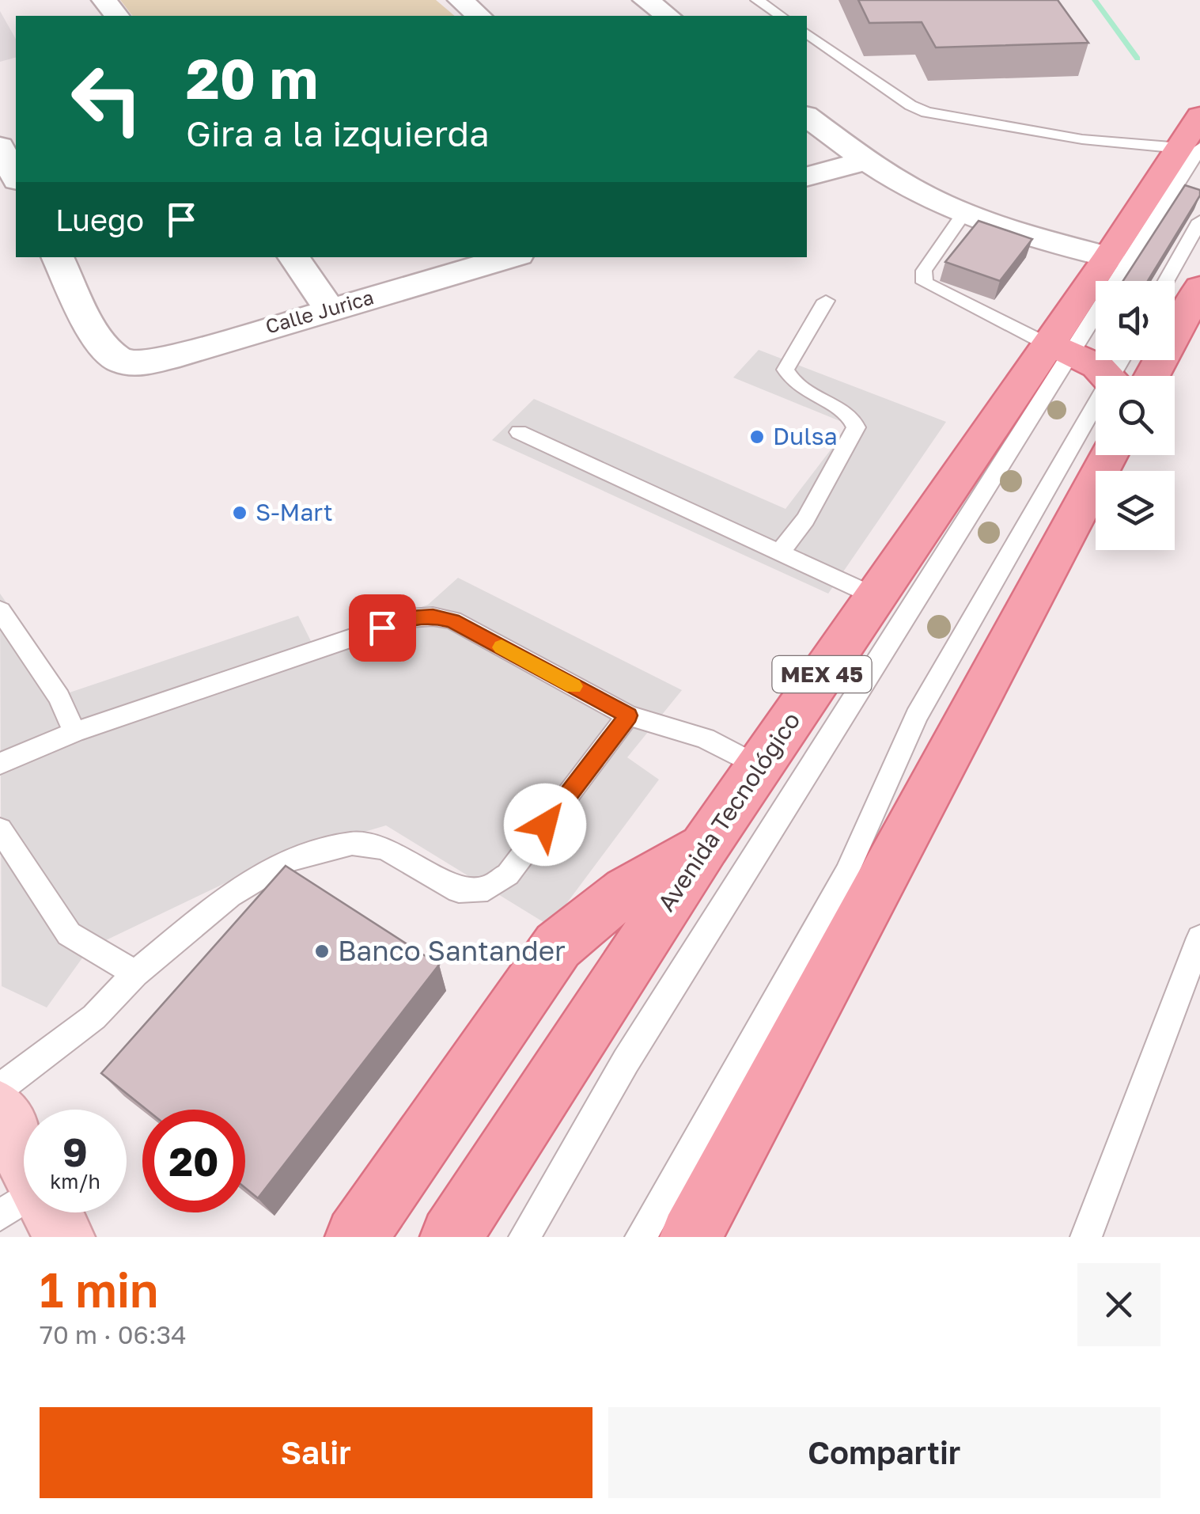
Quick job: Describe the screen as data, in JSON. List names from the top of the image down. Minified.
{"streets":{"main road":["MEX 45","Avenida Tecnológico"],"street":["Calle Jurica"]},"places":["Dulsa","S-Mart","Banco Santander"],"page":{"turn":["20 m","Gira a la izquierda"],"then":"Luego","speed":"9 km/h","limit":"20","heading":["1 min","70 m · 06:34"],"buttons":["Salir","Compartir"]}}
